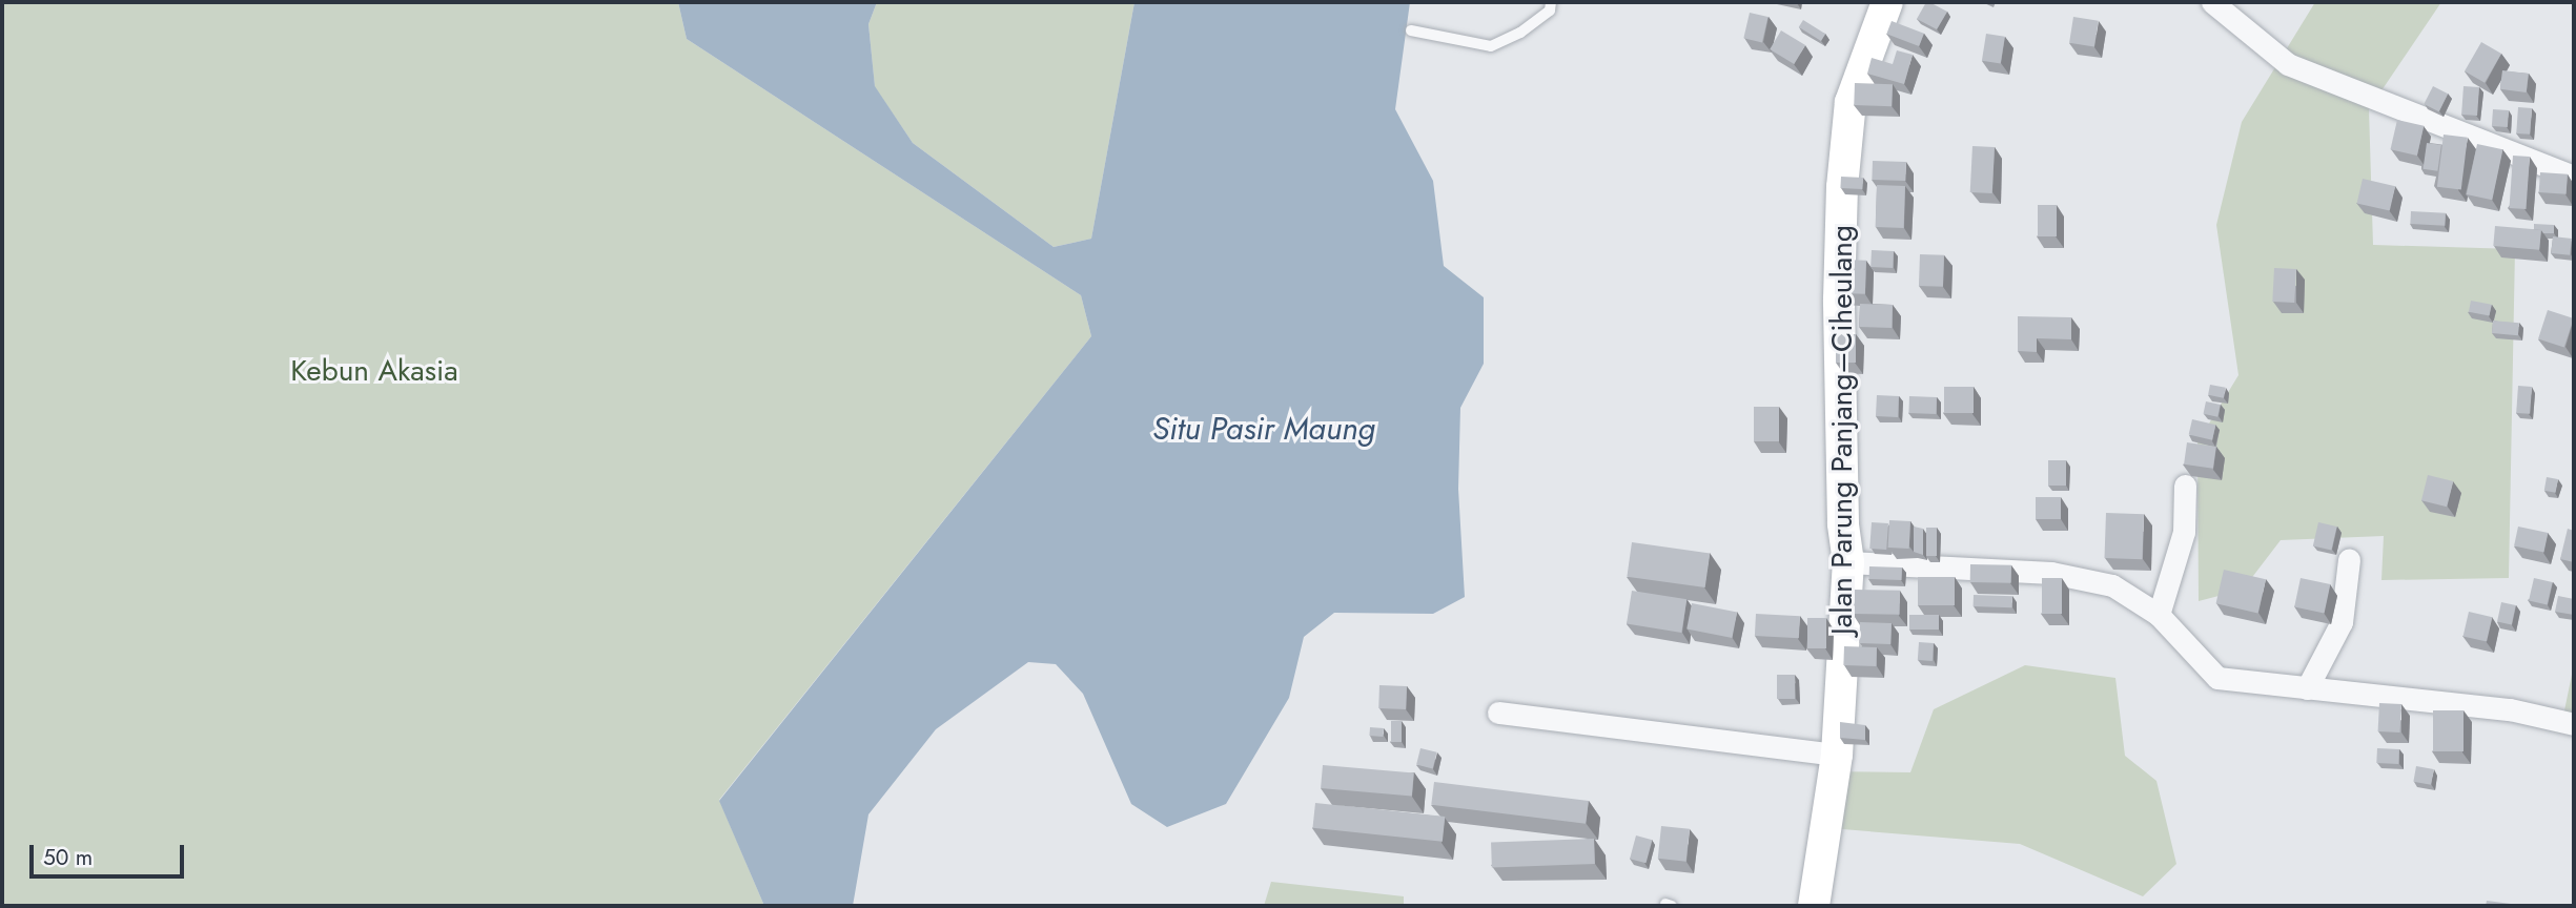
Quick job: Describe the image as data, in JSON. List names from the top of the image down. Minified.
{"streets":{"street":["Jalan Parung Panjang–Ciheulang"]},"water":["Situ Pasir Maung"],"parks":["Kebun Akasia"],"scale_bar":"50 m"}
